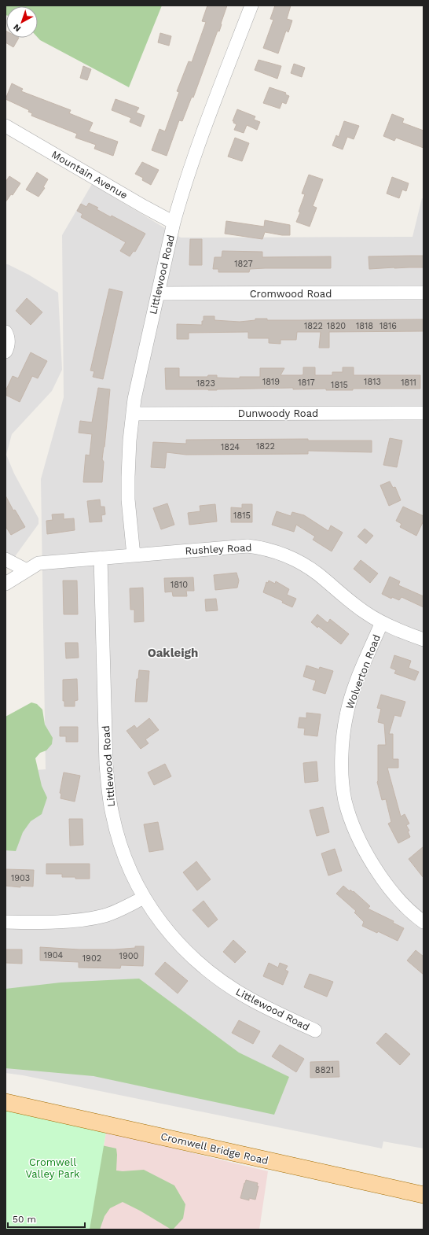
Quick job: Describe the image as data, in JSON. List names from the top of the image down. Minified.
{"streets":{"main road":["Cromwell Bridge Road"],"street":["Mountain Avenue","Littlewood Road","Cromwood Road","Dunwoody Road","Rushley Road","Wolverton Road"]},"crossings":[["Mountain Avenue","Littlewood Road"],["Littlewood Road","Cromwood Road"],["Littlewood Road","Dunwoody Road"],["Littlewood Road","Rushley Road"],["Rushley Road","Wolverton Road"]],"districts":["Oakleigh"],"parks":["Cromwell Valley Park"],"house_numbers":["1827","1822","1820","1818","1816","1819","1813","1817","1811","1823","1815","1822","1824","1815","1810","1903","1904","1900","1902","8821"],"scale_bar":"50 m","north":"bottom left"}
